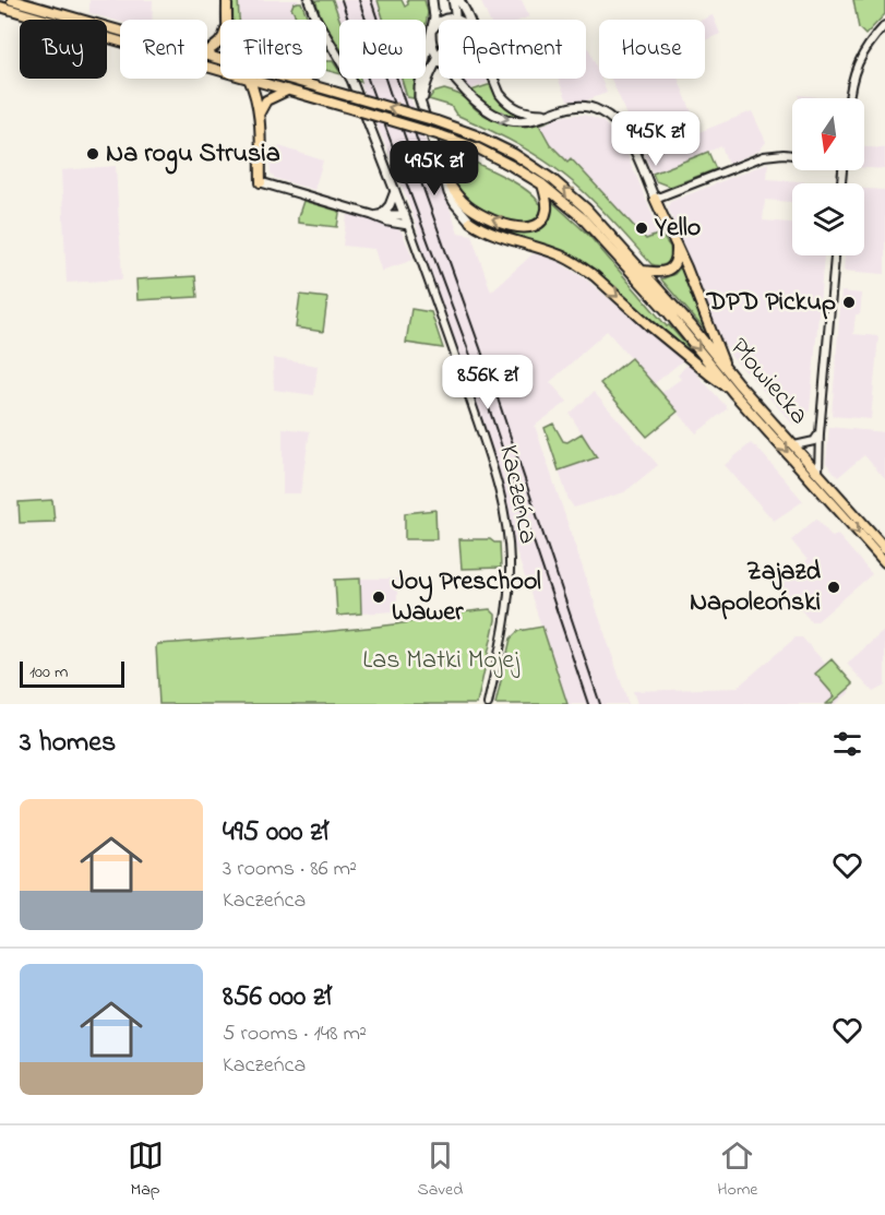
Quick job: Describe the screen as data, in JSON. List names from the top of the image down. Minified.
{"streets":{"main road":["Płowiecka","Kaczeńca"]},"parks":["Las Matki Mojej"],"places":["Na rogu Strusia","Yello","DPD Pickup","Zajazd Napoleoński","Joy Preschool Wawer"],"scale_bar":"100 m","north":"bottom","page":{"chip":["Buy","Rent","Filters","New","Apartment","House"],"price":["945K zł","495K zł","856K zł"],"scale":"100 m","heading":"3 homes","list":[{"name":"495 000 zł","note":"3 rooms · 86 m² · Kaczeńca"},{"name":"856 000 zł","note":"5 rooms · 148 m² · Kaczeńca"}],"tabs":["Map","Saved","Home"]}}
